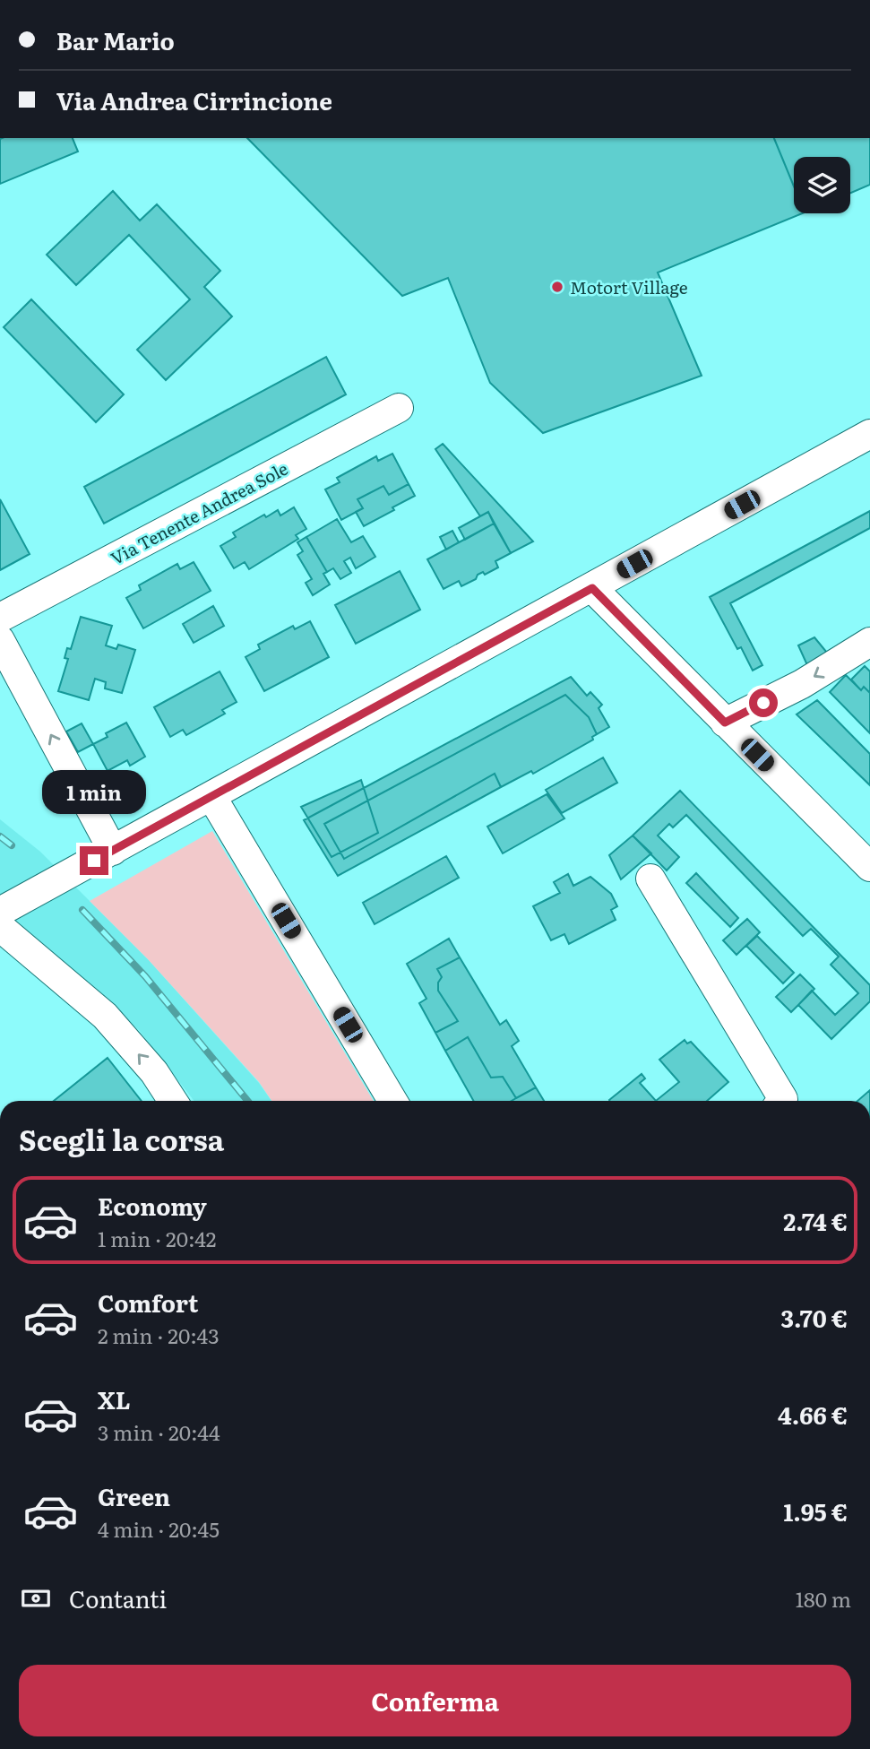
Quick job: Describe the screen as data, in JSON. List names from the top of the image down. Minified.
{"streets":{"street":["Via Tenente Andrea Sole"]},"places":["Motort Village"],"page":{"banner":["Bar Mario","Via Andrea Cirrincione"],"bubble":"1 min","heading":"Scegli la corsa","list":[{"name":"Economy","note":"1 min · 20:42","value":"2.74 €"},{"name":"Comfort","note":"2 min · 20:43","value":"3.70 €"},{"name":"XL","note":"3 min · 20:44","value":"4.66 €"},{"name":"Green","note":"4 min · 20:45","value":"1.95 €"}],"pay":["Contanti","180 m"],"buttons":"Conferma"}}
